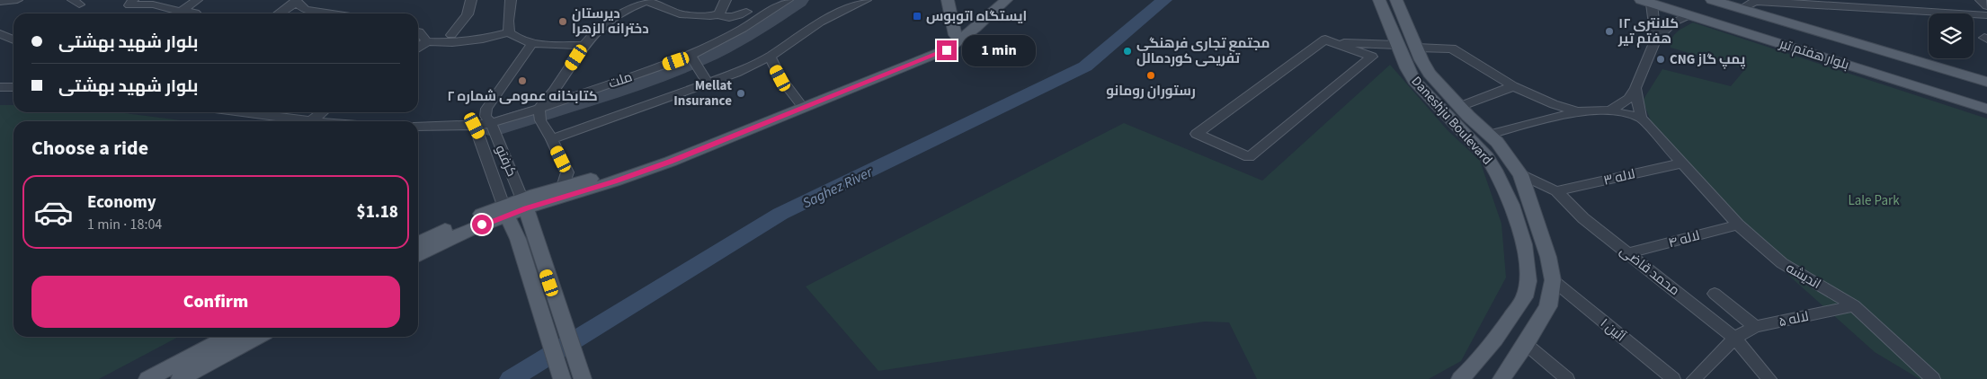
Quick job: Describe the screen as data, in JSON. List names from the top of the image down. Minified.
{"streets":{"main road":["بلوار هفتم تیر","Daneshju Boulevard"],"street":["ملت","کرفتو","لاله ۳","لاله ۴","محمد قاضی","اندیشه","لاله ۵","آئین ۱"]},"crossings":[["ملت","کرفتو"],["Daneshju Boulevard","محمد قاضی"],["Daneshju Boulevard","آئین ۱"],["لاله ۳","محمد قاضی"],["لاله ۳","اندیشه"],["لاله ۴","محمد قاضی"],["لاله ۴","اندیشه"],["محمد قاضی","لاله ۵"],["اندیشه","لاله ۵"]],"water":["Saghez River"],"parks":["Lale Park"],"places":{"transit":["ایستگاه اتوبوس"],"other":["دیرستان دخترانه الزهرا","کلانتری ۱۲ هفتم تیر","مجتمع تجاری فرهنگی تفریحی کوردمالل","CNG پمپ گاز","رستوران رومانو","کتابخانه عمومی شماره ۲","Mellat Insurance"]},"page":{"banner":["بلوار شهید بهشتی","بلوار شهید بهشتی"],"bubble":"1 min","heading":"Choose a ride","list":[{"name":"Economy","note":"1 min · 18:04","value":"$1.18"}],"buttons":"Confirm"}}
